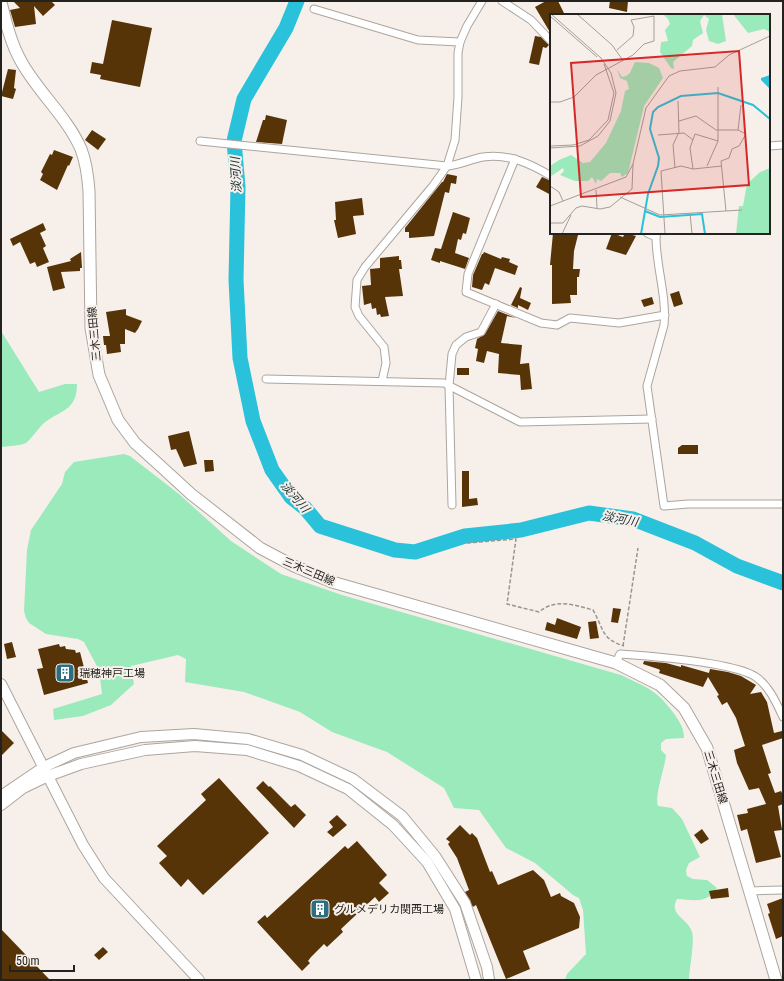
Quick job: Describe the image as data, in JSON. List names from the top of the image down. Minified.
{"streets":{"main road":["三木三田線"]},"water":["淡河川"],"places":{"building":["瑞穂神戸工場","グルメデリカ関西工場"]},"scale_bar":"50 m"}
